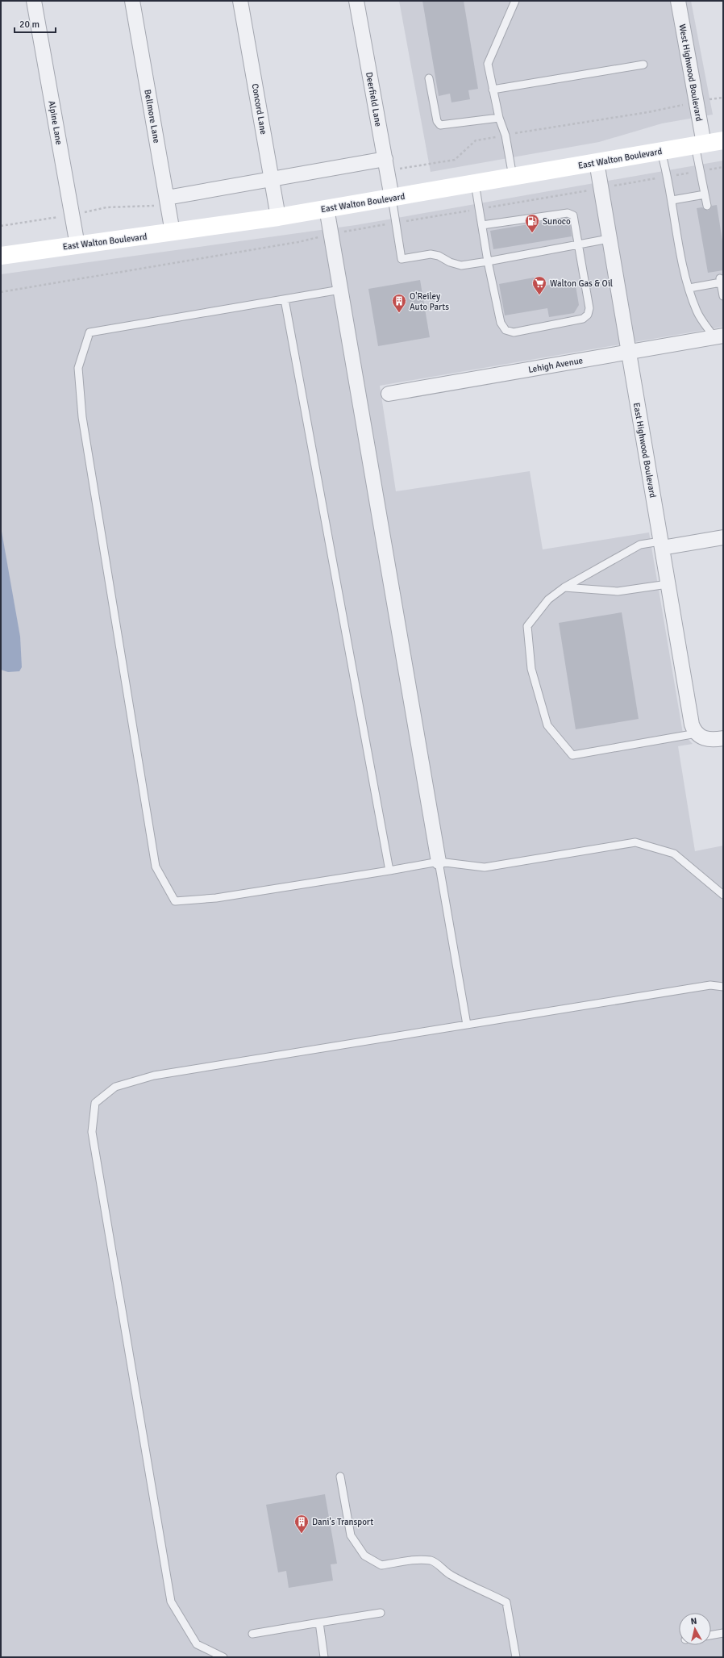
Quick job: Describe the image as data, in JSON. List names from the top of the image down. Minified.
{"streets":{"main road":["East Walton Boulevard"],"street":["West Highwood Boulevard","Deerfield Lane","Concord Lane","Bellmore Lane","Alpine Lane","Lehigh Avenue","East Highwood Boulevard"]},"crossings":[["West Highwood Boulevard","East Walton Boulevard"],["Deerfield Lane","East Walton Boulevard"],["Concord Lane","East Walton Boulevard"],["Bellmore Lane","East Walton Boulevard"],["Alpine Lane","East Walton Boulevard"],["East Walton Boulevard","East Highwood Boulevard"],["Lehigh Avenue","East Highwood Boulevard"]],"places":{"fuel station":["Sunoco"],"supermarket":["Walton Gas & Oil"],"building":["O'Reiley Auto Parts","Dani's Transport"]},"scale_bar":"20 m","north":"top"}
